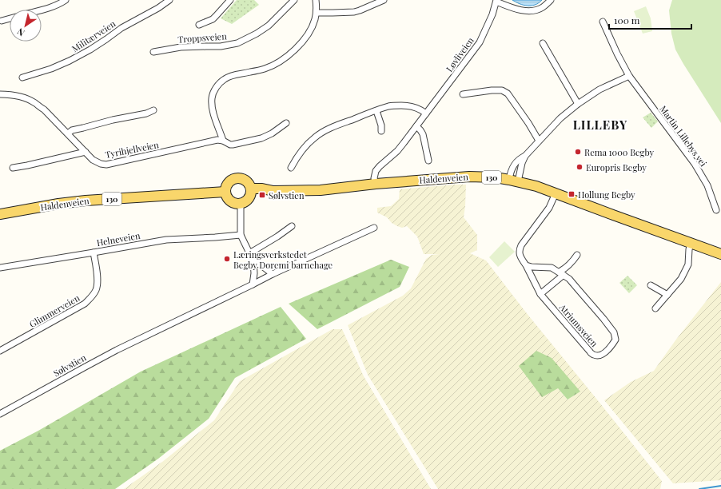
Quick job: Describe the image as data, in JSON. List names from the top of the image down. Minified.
{"streets":{"main road":["130","Haldenveien"],"street":["Militærveien","Troppsveien","Løvliveien","Martin Lillebys vei","Tyrihjellveien","Helneveien","Glimmerveien","Atriumsveien","Sølvstien"]},"crossings":[["Løvliveien","Haldenveien"],["Haldenveien","Atriumsveien"],["Helneveien","Glimmerveien"]],"districts":["LILLEBY"],"places":{"other":["Rema 1000 Begby","Europris Begby","Læringsverkstedet Begby Doremi barnehage"],"transit":["Hollung Begby","Sølvstien"]},"scale_bar":"100 m","north":"bottom left"}
